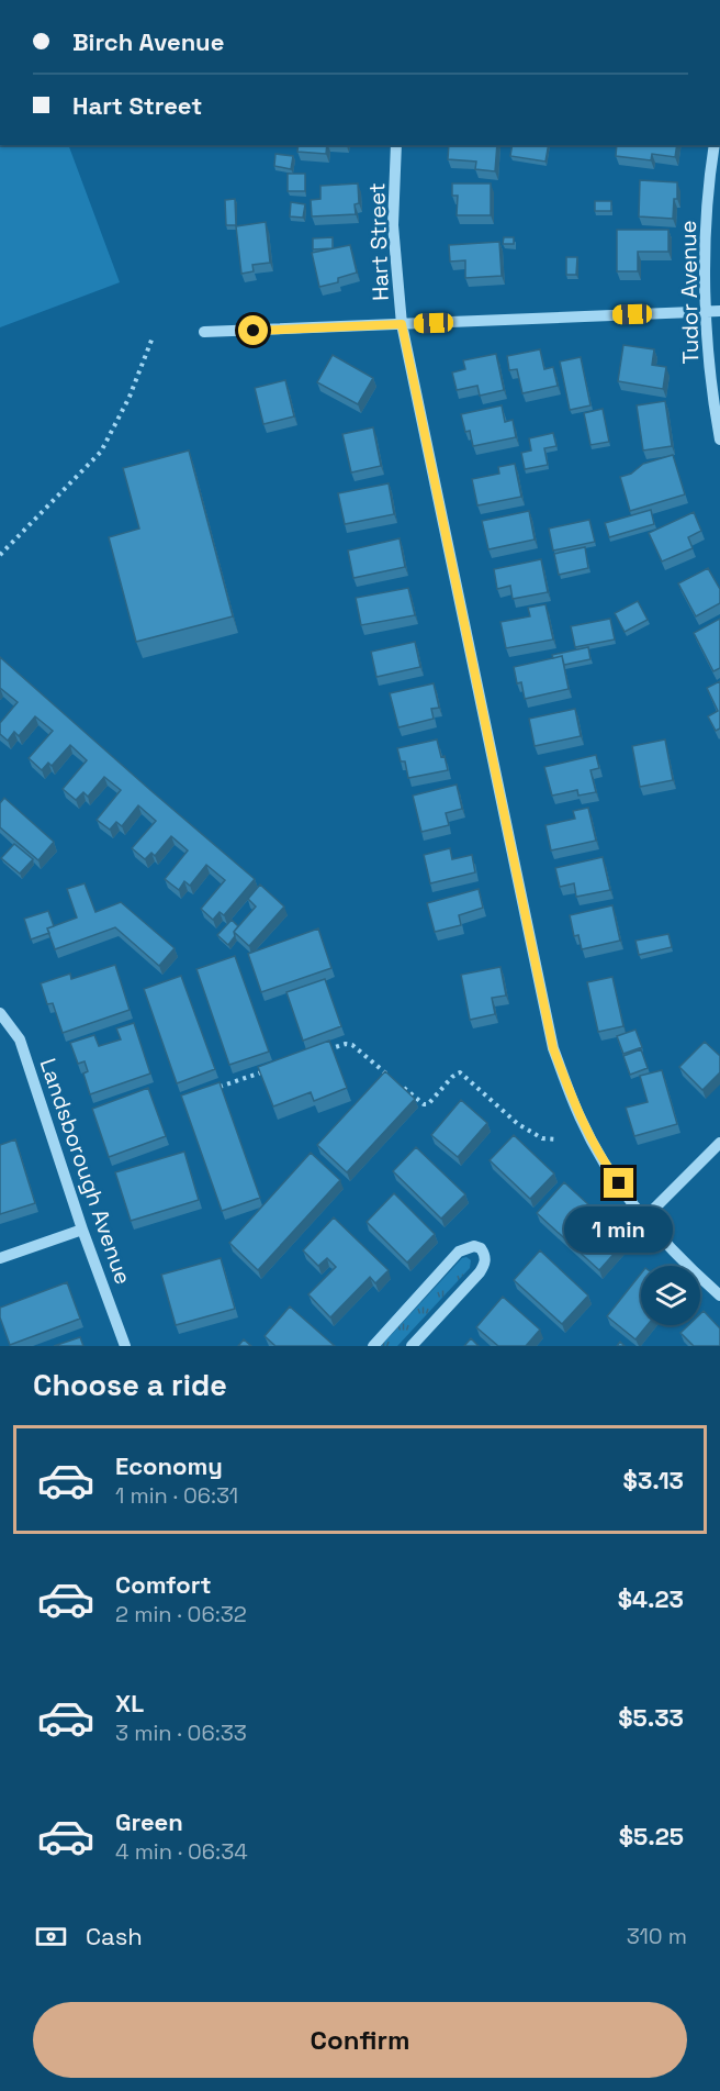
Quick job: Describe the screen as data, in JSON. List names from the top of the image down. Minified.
{"streets":{"street":["Hart Street","Tudor Avenue","Landsborough Avenue"]},"page":{"banner":["Birch Avenue","Hart Street"],"bubble":"1 min","heading":"Choose a ride","list":[{"name":"Economy","note":"1 min · 06:31","value":"$3.13"},{"name":"Comfort","note":"2 min · 06:32","value":"$4.23"},{"name":"XL","note":"3 min · 06:33","value":"$5.33"},{"name":"Green","note":"4 min · 06:34","value":"$5.25"}],"pay":["Cash","310 m"],"buttons":"Confirm"}}
